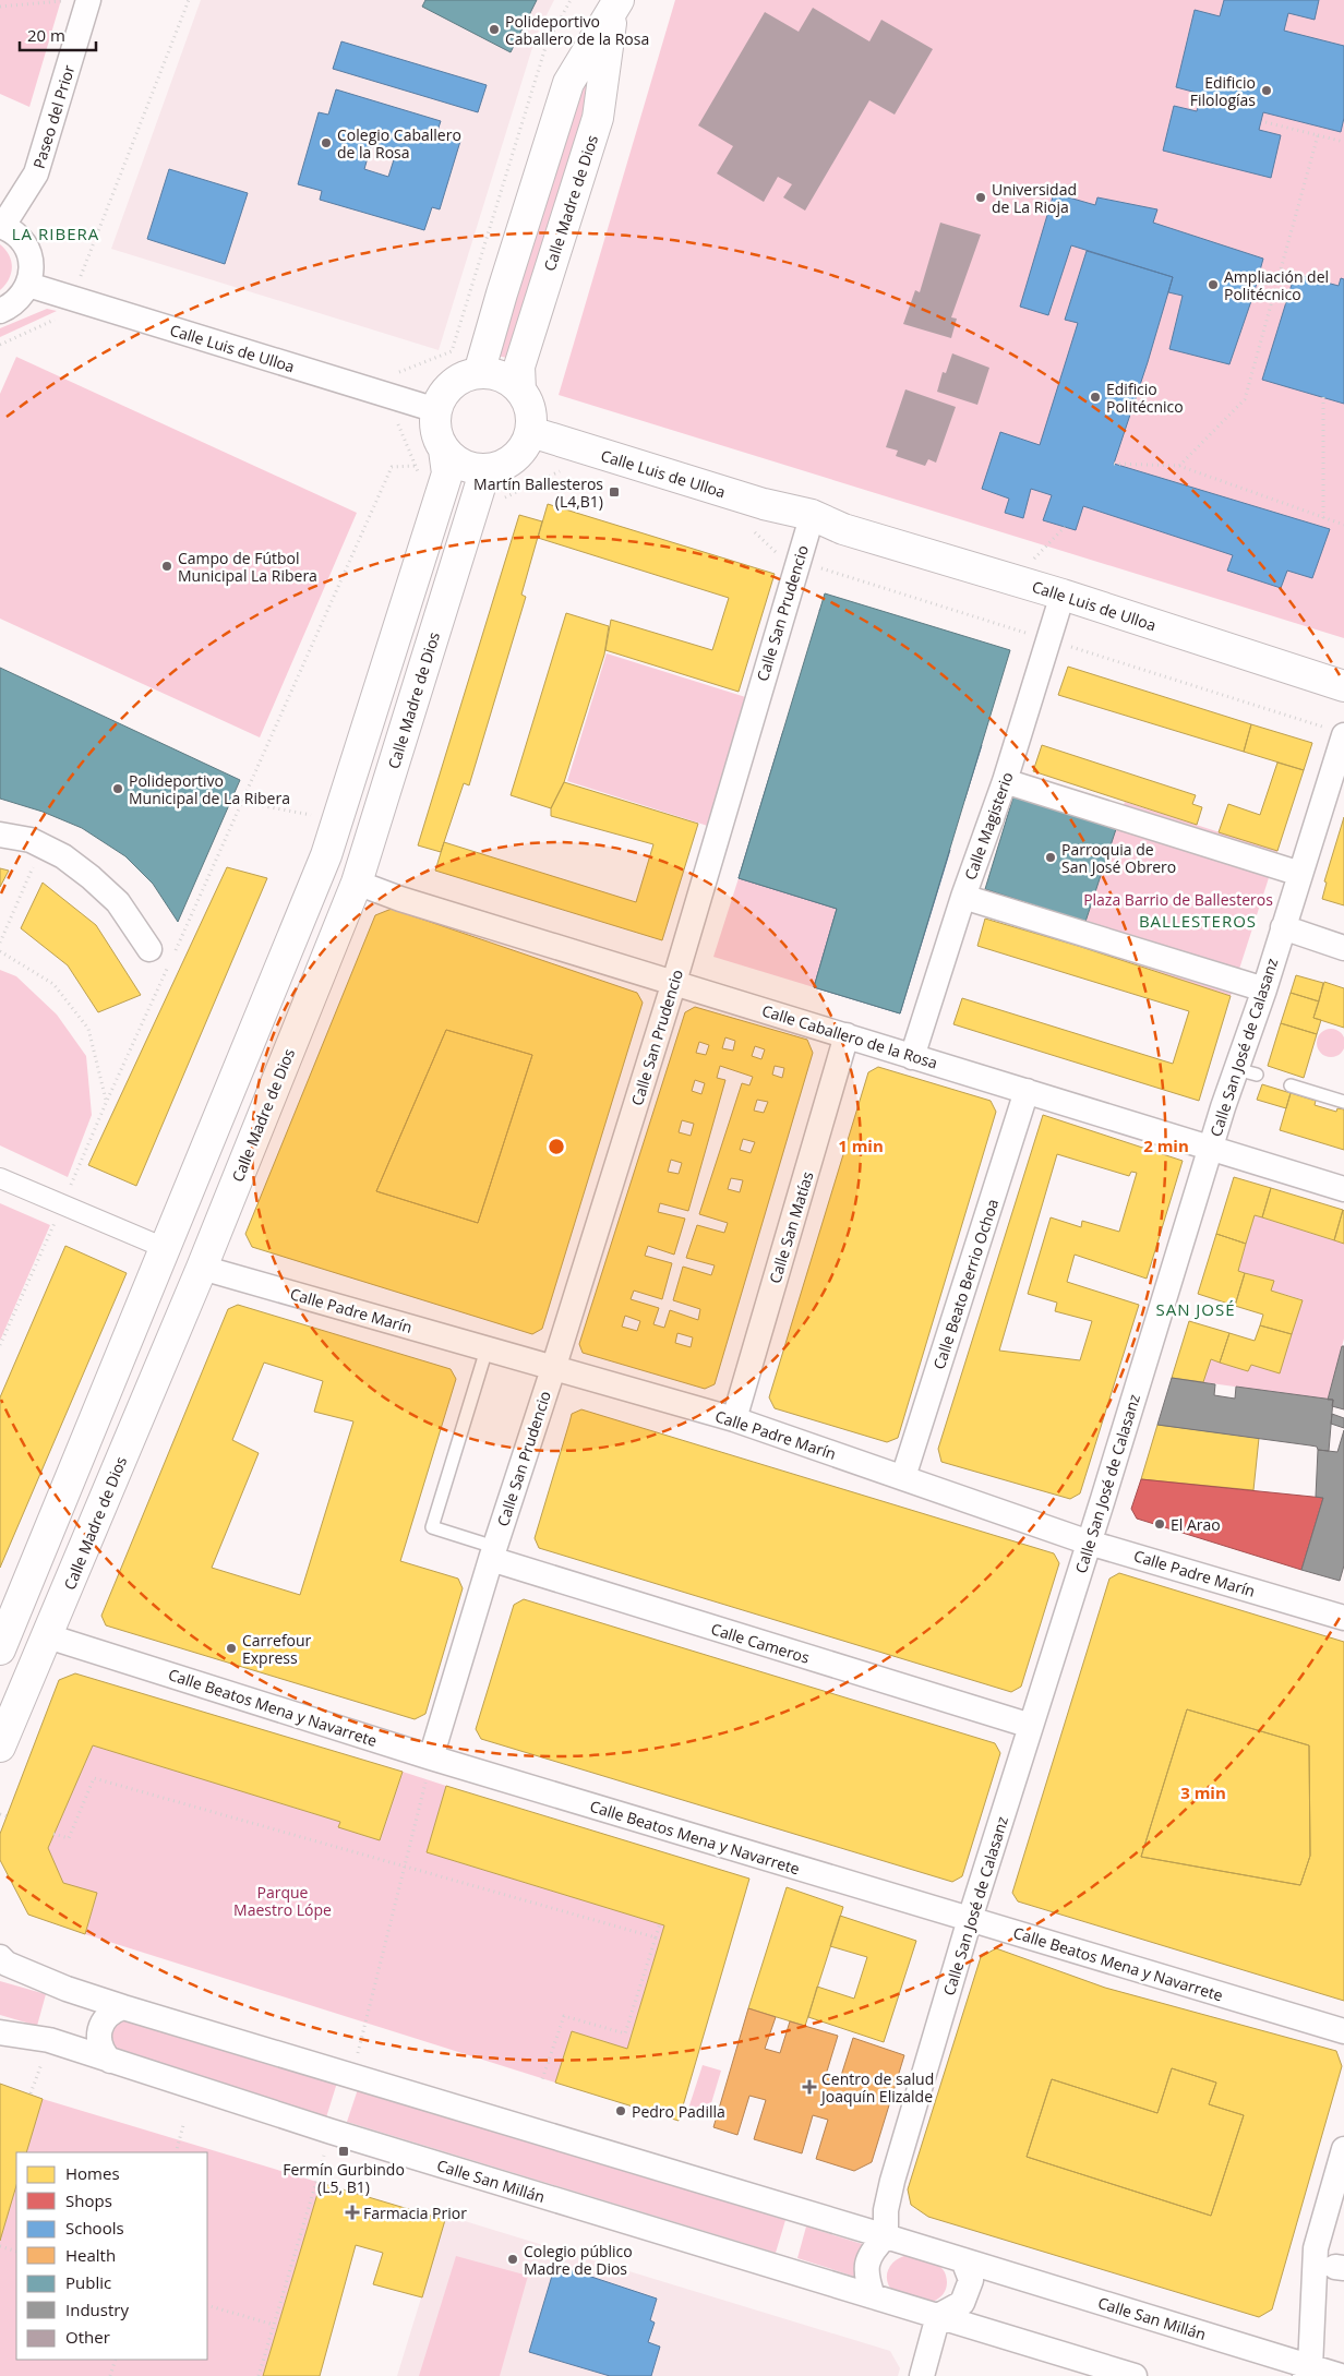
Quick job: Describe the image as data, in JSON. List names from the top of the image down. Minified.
{"streets":{"main road":["Calle Madre de Dios","Calle Luis de Ulloa"],"street":["Paseo del Prior","Calle San Prudencio","Calle Magisterio","Calle Caballero de la Rosa","Calle San José de Calasanz","Calle San Matías","Calle Beato Berrio Ochoa","Calle Padre Marín","Calle Cameros","Calle Beatos Mena y Navarrete","Calle San Millán"]},"crossings":[["Calle Madre de Dios","Calle Luis de Ulloa"],["Calle Madre de Dios","Calle Caballero de la Rosa"],["Calle Madre de Dios","Calle Padre Marín"],["Calle Madre de Dios","Calle Beatos Mena y Navarrete"],["Calle Luis de Ulloa","Calle San Prudencio"],["Calle Luis de Ulloa","Calle Magisterio"],["Calle San Prudencio","Calle Caballero de la Rosa"],["Calle San Prudencio","Calle Padre Marín"],["Calle San Prudencio","Calle Cameros"],["Calle San Prudencio","Calle Beatos Mena y Navarrete"],["Calle Magisterio","Calle Caballero de la Rosa"],["Calle Caballero de la Rosa","Calle San José de Calasanz"],["Calle Caballero de la Rosa","Calle San Matías"],["Calle Caballero de la Rosa","Calle Beato Berrio Ochoa"],["Calle San José de Calasanz","Calle Padre Marín"],["Calle San José de Calasanz","Calle Cameros"],["Calle San José de Calasanz","Calle Beatos Mena y Navarrete"],["Calle San José de Calasanz","Calle San Millán"],["Calle San Matías","Calle Padre Marín"],["Calle Beato Berrio Ochoa","Calle Padre Marín"]],"districts":["LA RIBERA","BALLESTEROS","SAN JOSÉ"],"parks":["Plaza Barrio de Ballesteros","Parque Maestro Lópe"],"places":{"other":["Polideportivo Caballero de la Rosa","Edificio Filologías","Colegio Caballero de la Rosa","Universidad de La Rioja","Ampliación del Politécnico","Edificio Politécnico","Campo de Fútbol Municipal La Ribera","Polideportivo Municipal de La Ribera","Parroquia de San José Obrero","El Arao","Carrefour Express","Pedro Padilla","Colegio público Madre de Dios"],"transit":["Martín Ballesteros (L4,B1)","Fermín Gurbindo (L5, B1)"],"health":["Centro de salud Joaquín Elizalde","Farmacia Prior"]},"legend":["Homes","Shops","Schools","Health","Public","Industry","Other"],"scale_bar":"20 m","rings":["1 min","2 min","3 min"]}
